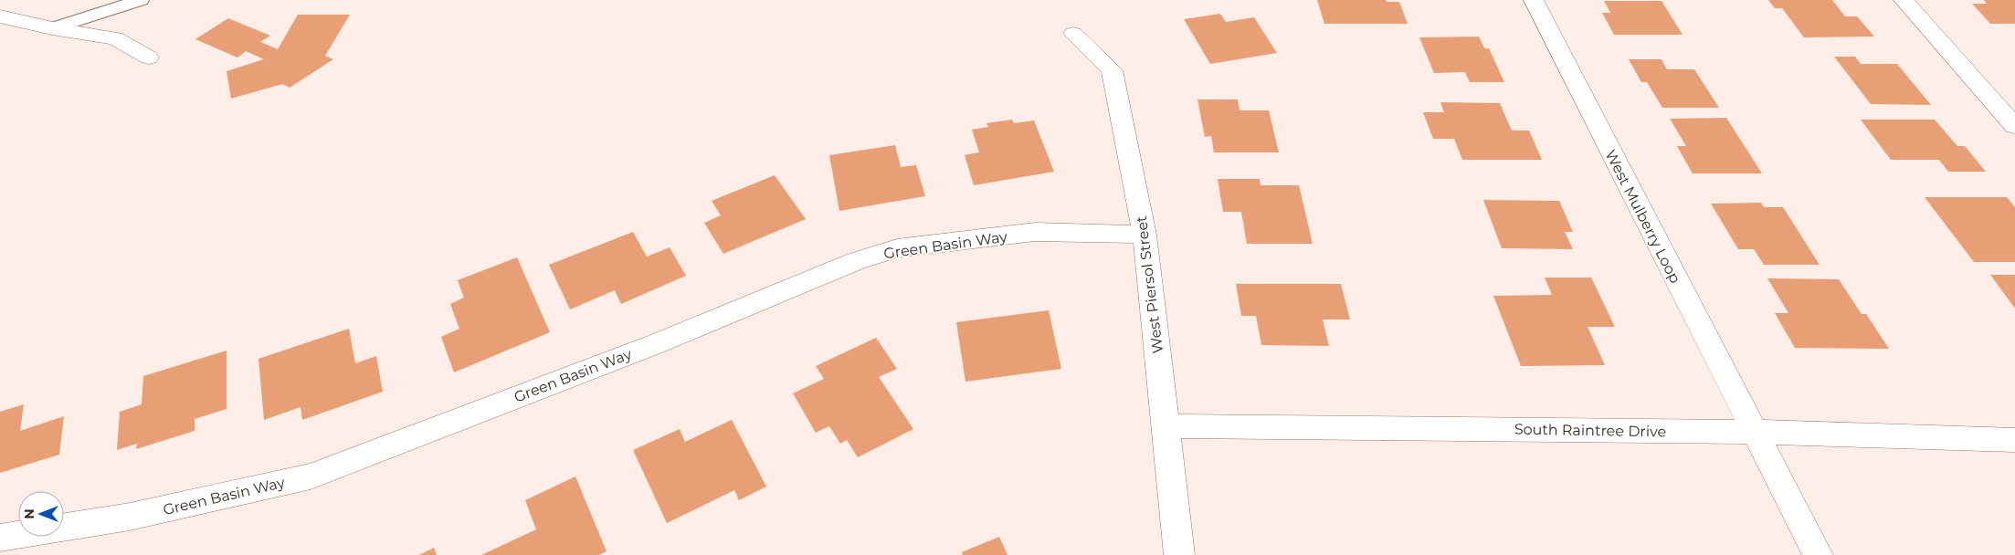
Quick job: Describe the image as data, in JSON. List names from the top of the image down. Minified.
{"streets":{"street":["West Mulberry Loop","Green Basin Way","West Piersol Street","South Raintree Drive"]},"crossings":[["West Mulberry Loop","South Raintree Drive"],["Green Basin Way","West Piersol Street"],["West Piersol Street","South Raintree Drive"]],"north":"left"}
